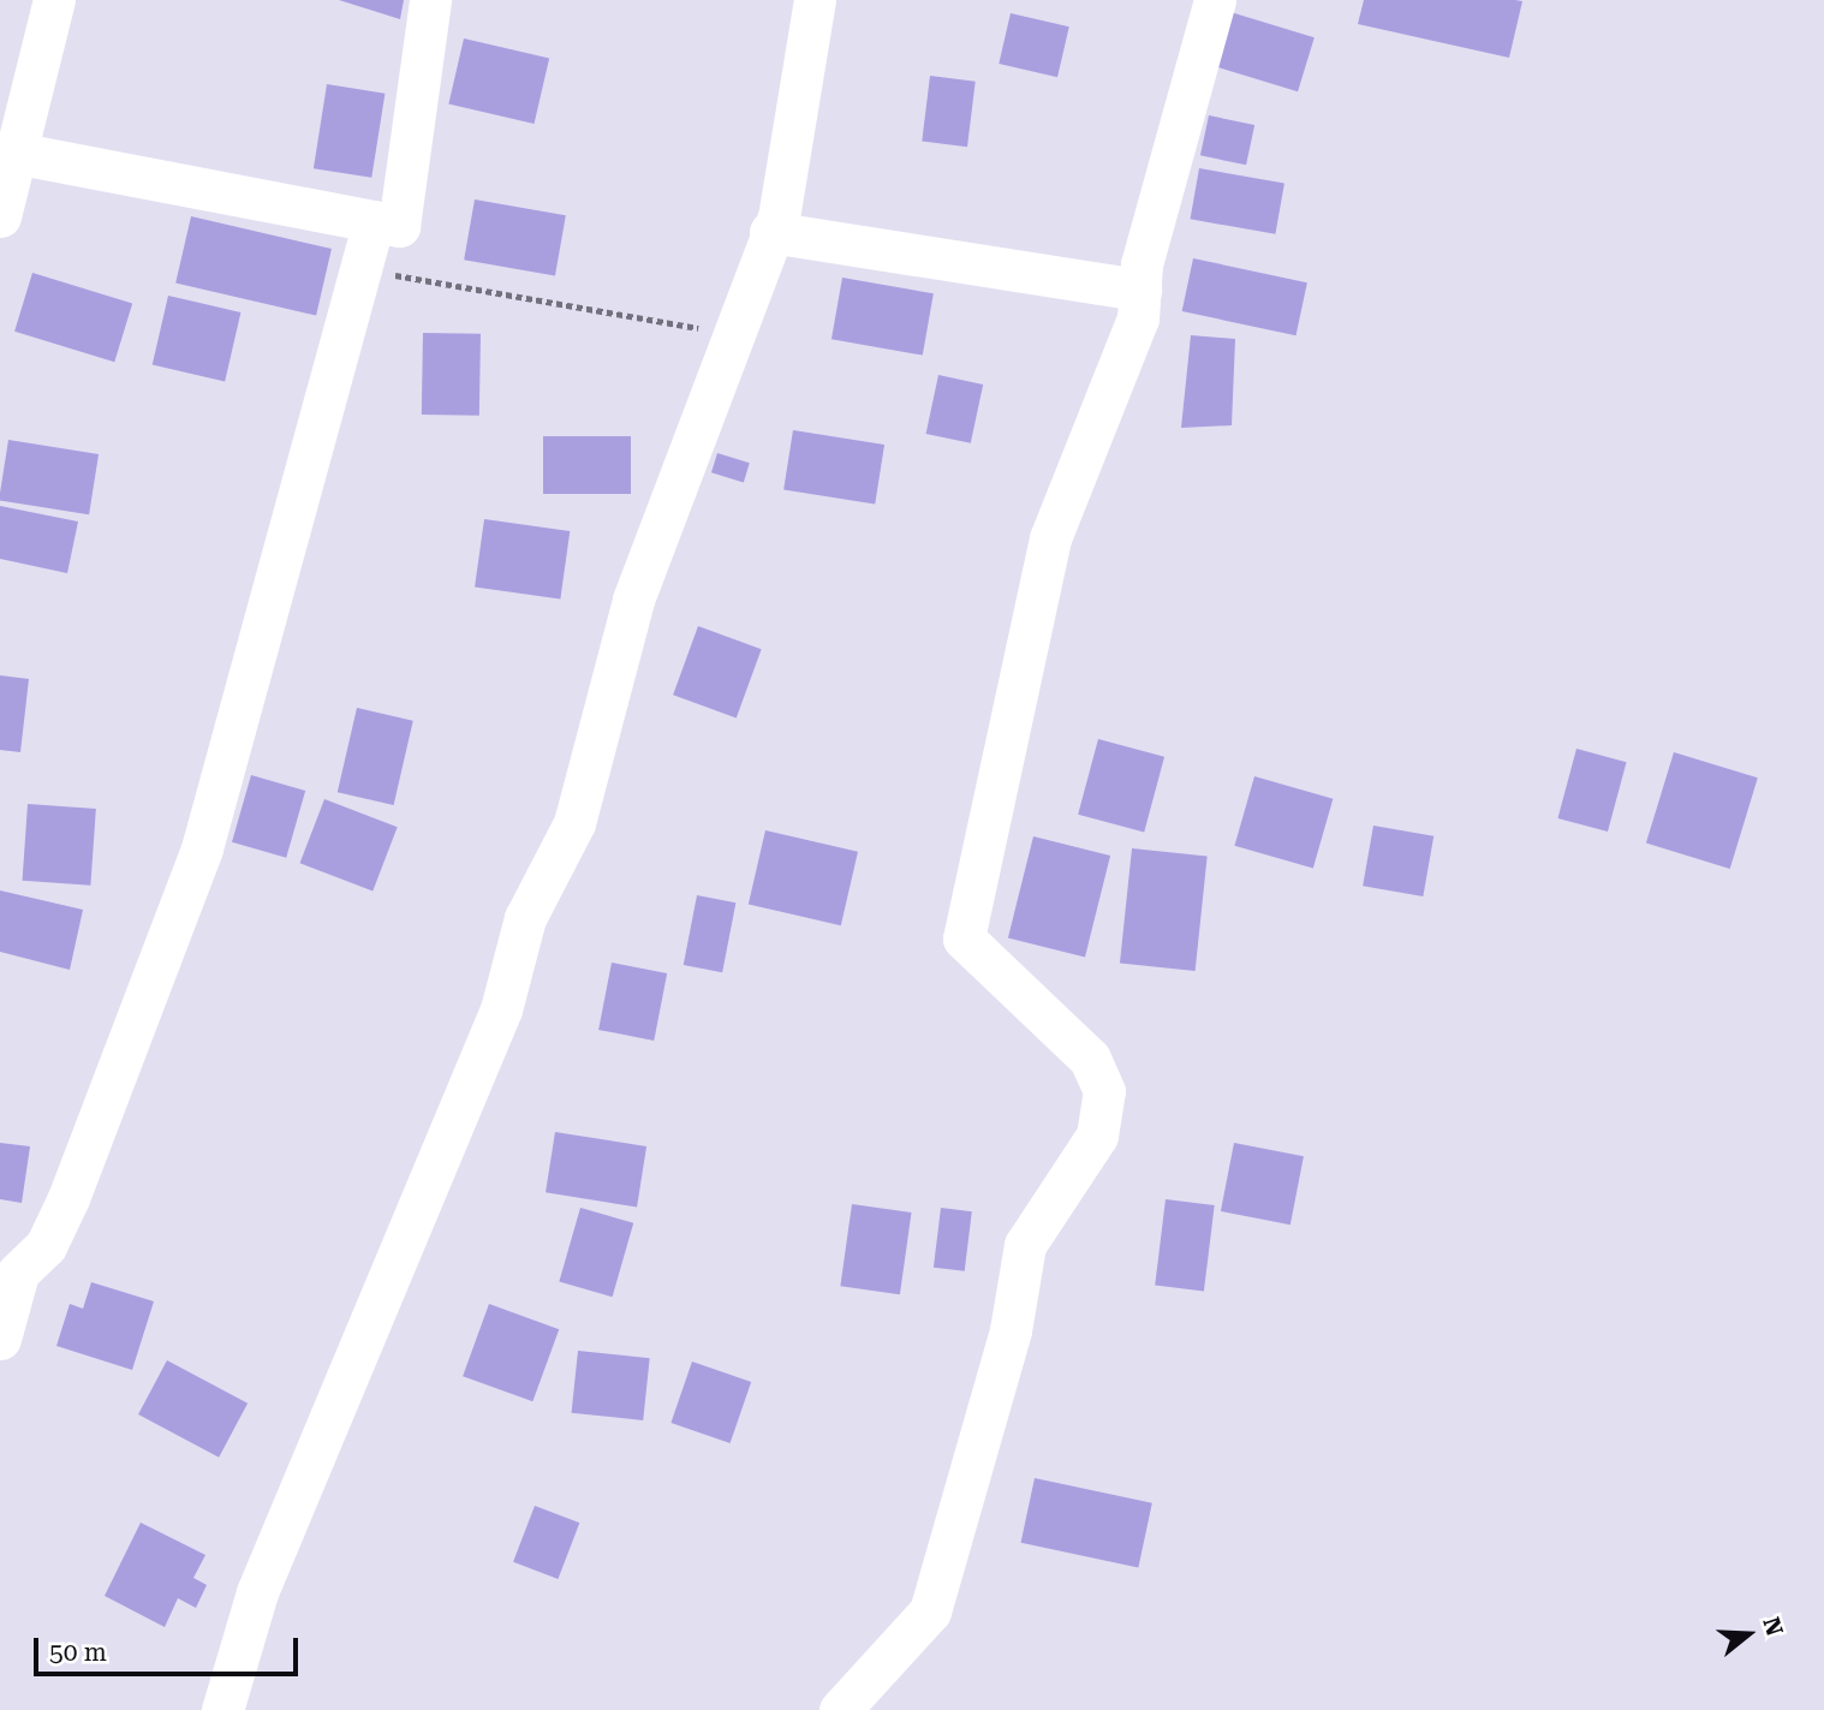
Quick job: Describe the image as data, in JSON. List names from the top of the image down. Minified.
{"scale_bar":"50 m","north":"right"}
